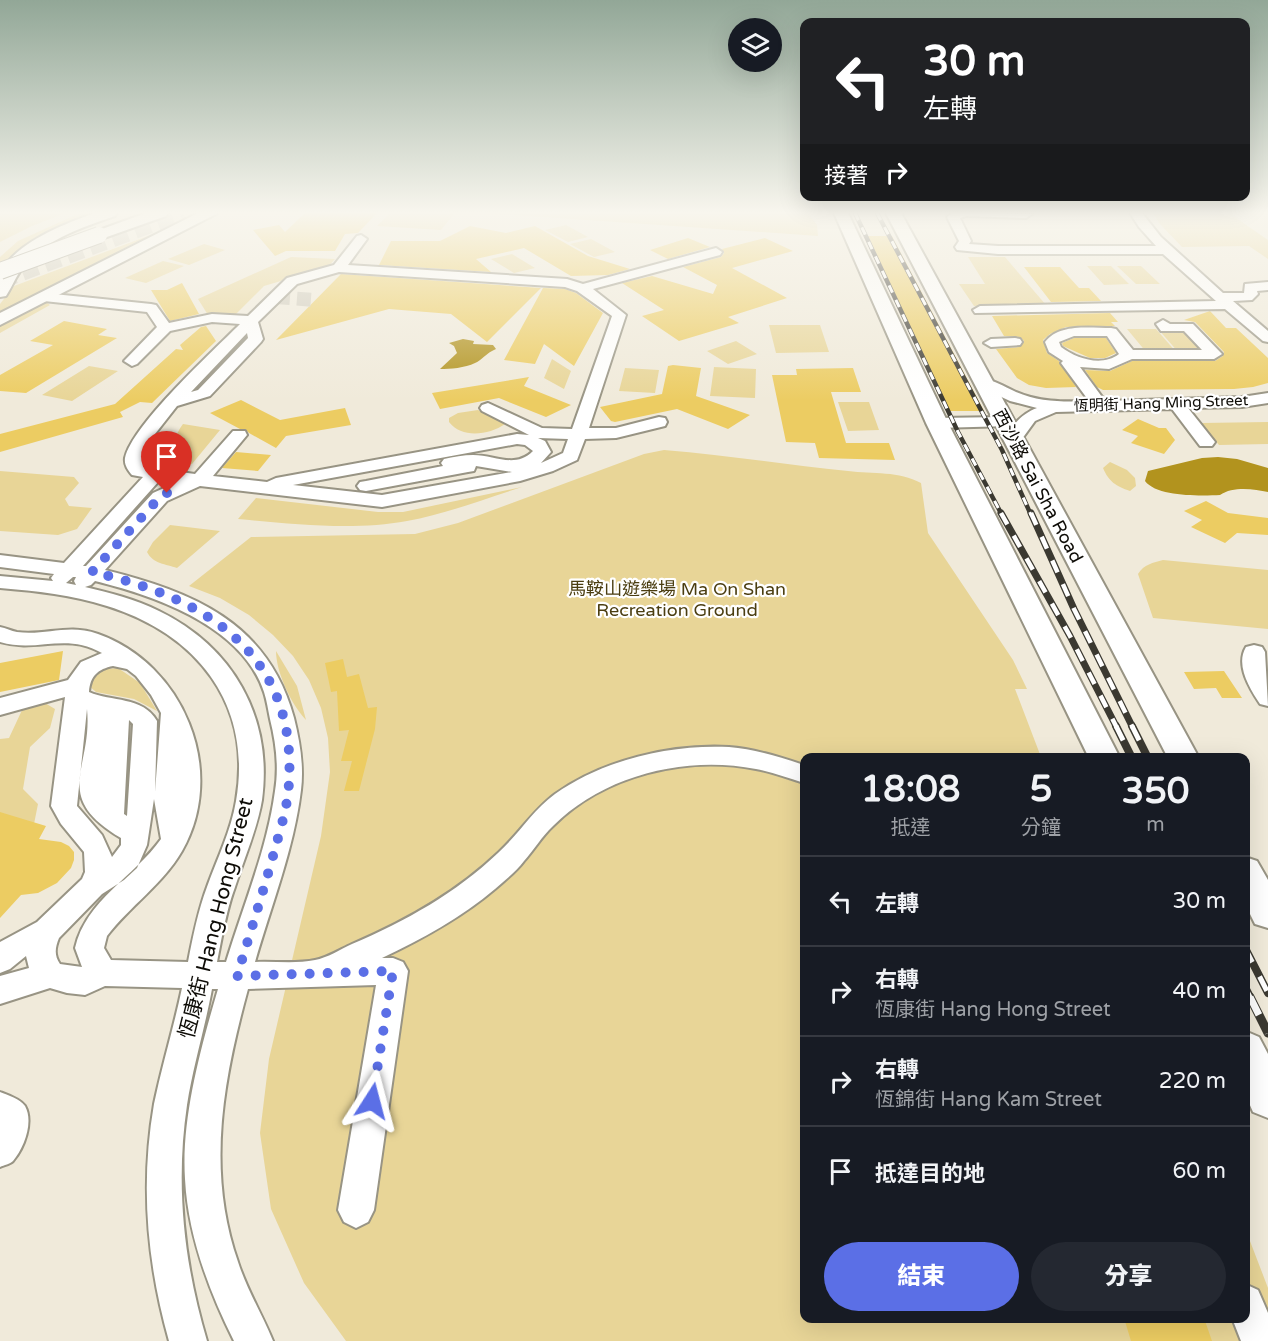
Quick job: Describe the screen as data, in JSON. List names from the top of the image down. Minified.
{"streets":{"main road":["西沙路 Sai Sha Road"],"street":["恆明街 Hang Ming Street","恆康街 Hang Hong Street"]},"crossings":[["恆明街 Hang Ming Street","西沙路 Sai Sha Road"]],"parks":["馬鞍山遊樂場 Ma On Shan Recreation Ground"],"page":{"turn":["30 m","左轉"],"then":"接著","eta":["18:08","抵達","5","分鐘","350","m"],"list":[{"name":"左轉","value":"30 m"},{"name":"右轉","note":"恆康街 Hang Hong Street","value":"40 m"},{"name":"右轉","note":"恆錦街 Hang Kam Street","value":"220 m"},{"name":"抵達目的地","value":"60 m"}],"buttons":["結束","分享"]}}
